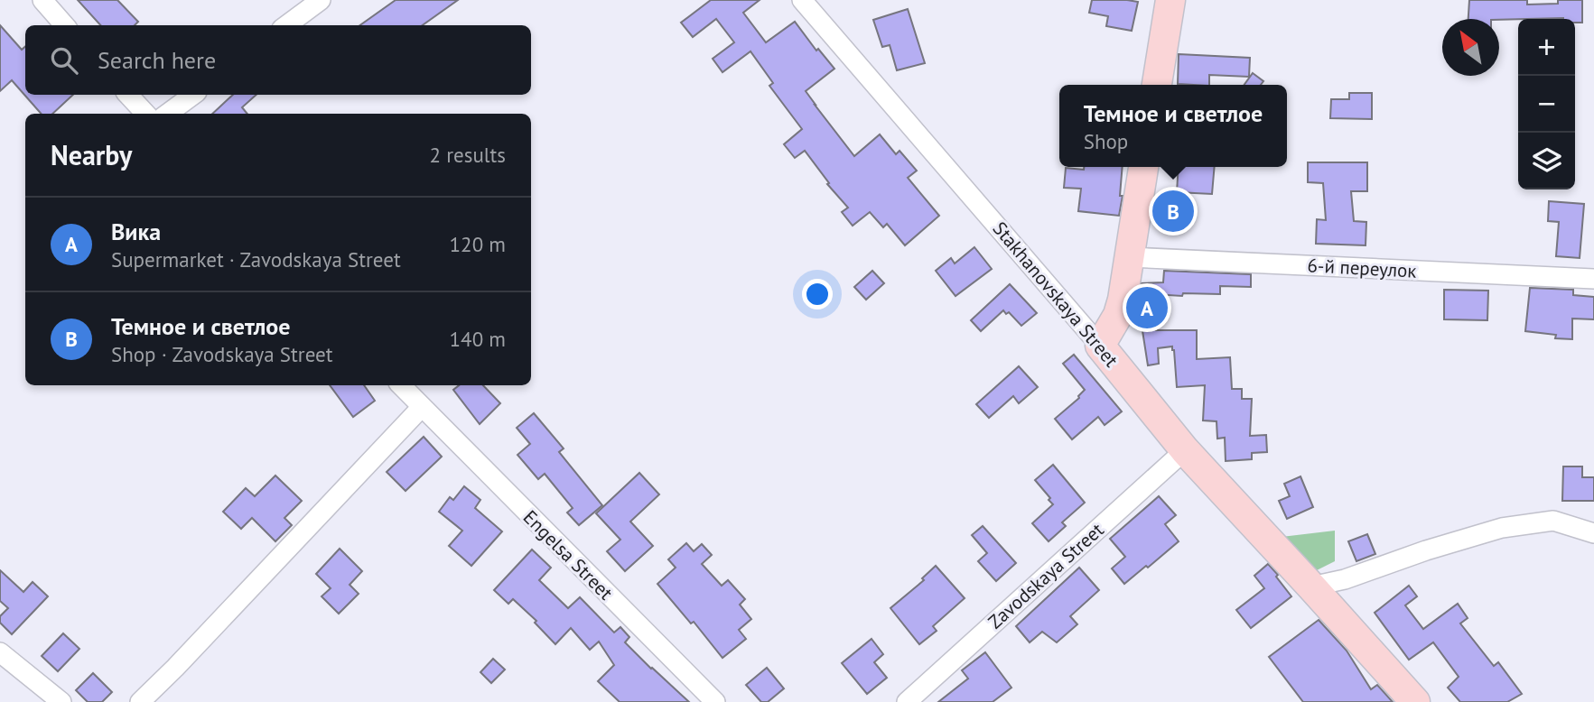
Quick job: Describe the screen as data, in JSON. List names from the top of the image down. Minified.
{"streets":{"street":["6-й переулок","Stakhanovskaya Street","Engelsa Street","Zavodskaya Street"]},"crossings":[["Stakhanovskaya Street","Zavodskaya Street"]],"north":"top left","page":{"map_buttons":["+","−"],"search":"Search here","popup":["Темное и светлое","Shop"],"heading":["Nearby","2 results"],"pins":["B","A"],"list":[{"mark":"A","name":"Вика","note":"Supermarket · Zavodskaya Street","value":"120 m"},{"mark":"B","name":"Темное и светлое","note":"Shop · Zavodskaya Street","value":"140 m"}]}}
